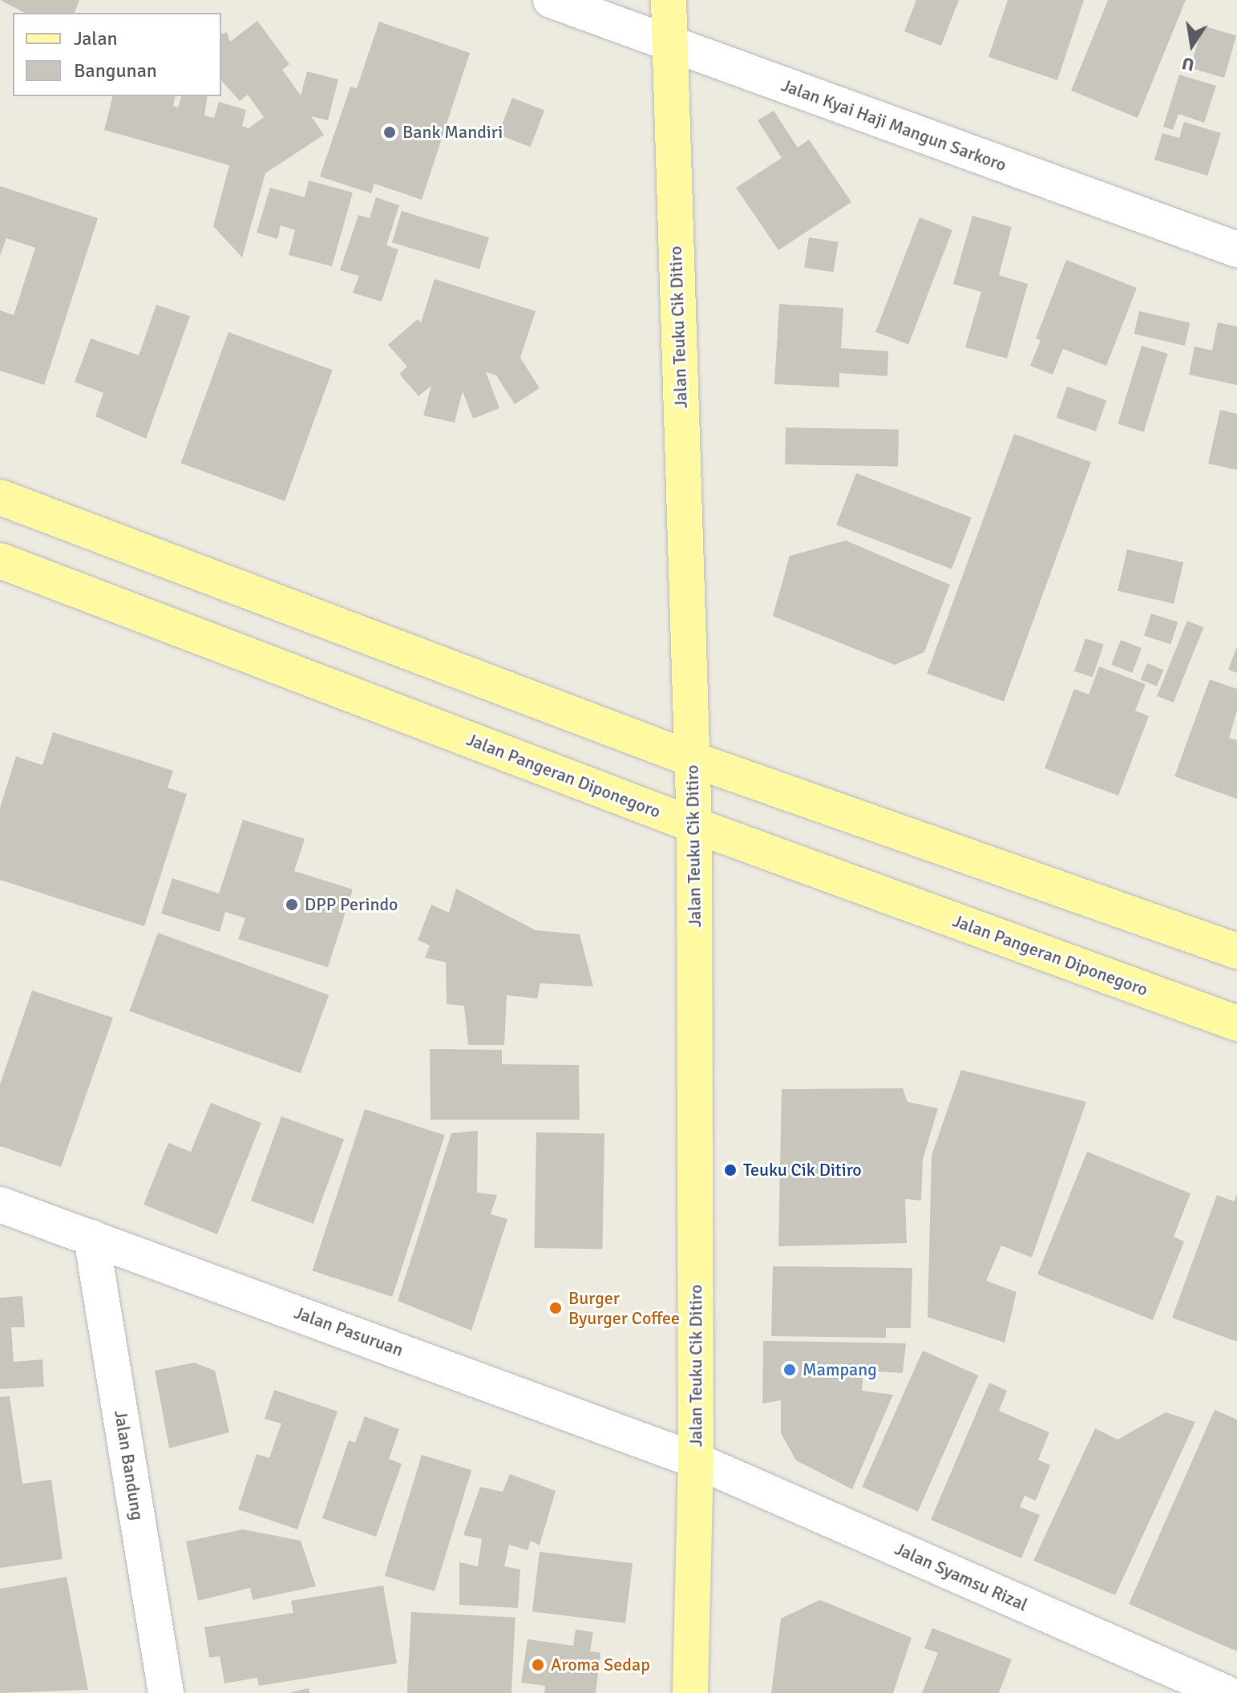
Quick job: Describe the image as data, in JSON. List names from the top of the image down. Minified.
{"streets":{"main road":["Jalan Teuku Cik Ditiro","Jalan Pangeran Diponegoro"],"street":["Jalan Kyai Haji Mangun Sarkoro","Jalan Pasuruan","Jalan Bandung","Jalan Syamsu Rizal"]},"crossings":[["Jalan Kyai Haji Mangun Sarkoro","Jalan Teuku Cik Ditiro"],["Jalan Teuku Cik Ditiro","Jalan Pangeran Diponegoro"],["Jalan Teuku Cik Ditiro","Jalan Pasuruan"],["Jalan Teuku Cik Ditiro","Jalan Syamsu Rizal"],["Jalan Pasuruan","Jalan Bandung"],["Jalan Pasuruan","Jalan Syamsu Rizal"]],"places":["Bank Mandiri","DPP Perindo","Teuku Cik Ditiro","Burger Byurger Coffee","Mampang","Aroma Sedap"],"legend":["Jalan","Bangunan"],"north":"bottom"}
